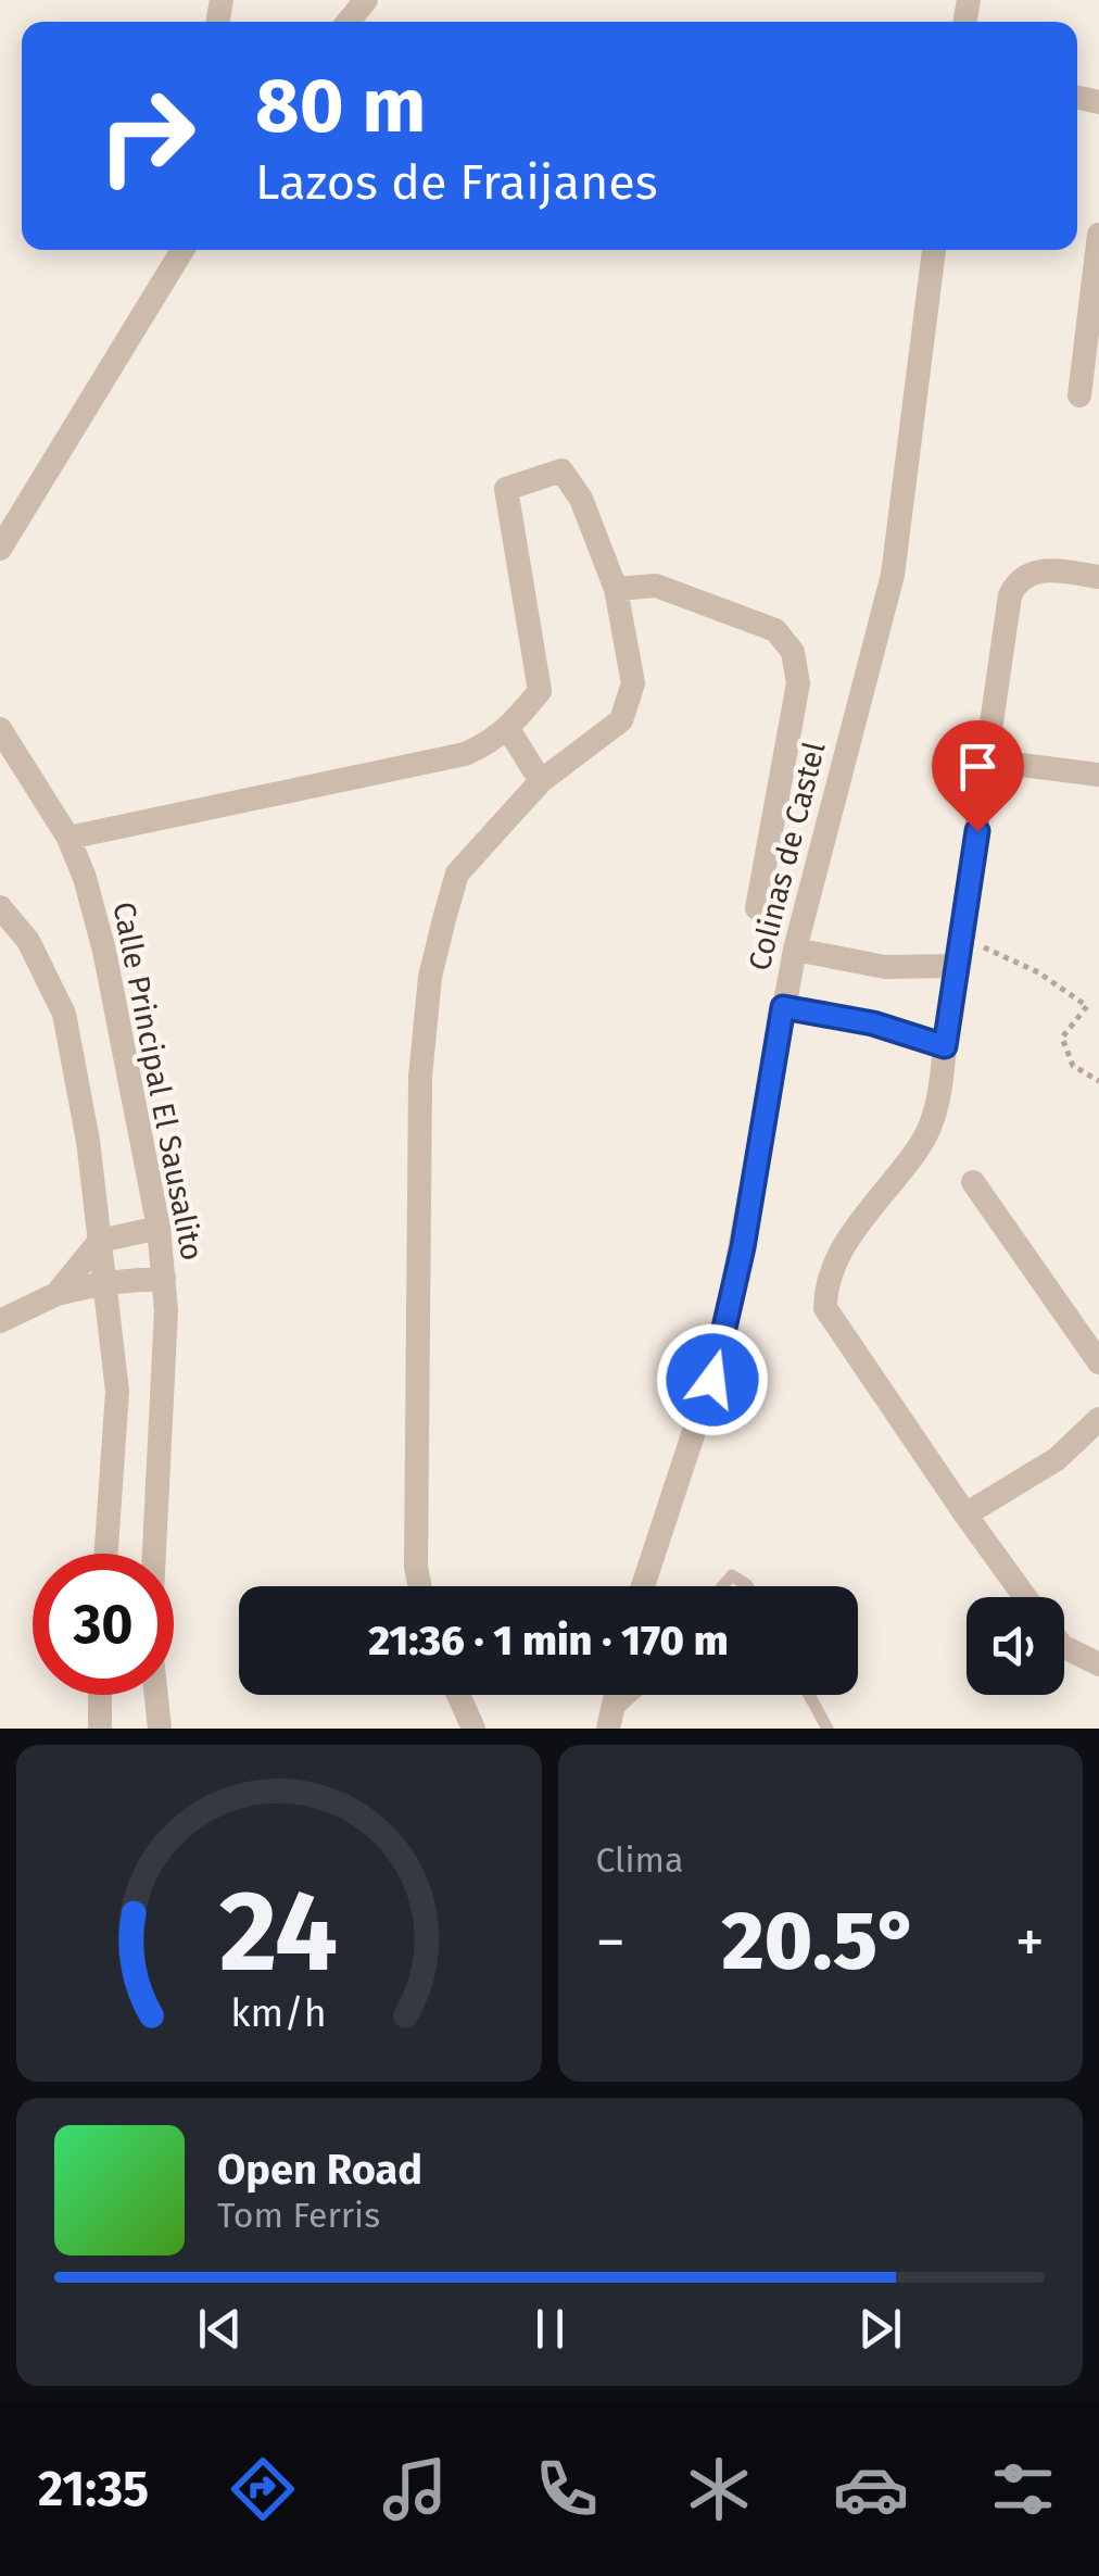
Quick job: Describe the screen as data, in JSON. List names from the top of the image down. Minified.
{"streets":{"street":["Colinas de Castel","Calle Principal El Sausalito"]},"page":{"turn":["80 m","Lazos de Fraijanes"],"limit":"30","trip":"21:36 · 1 min · 170 m","tile":"Clima","heat":["−","20.5°","+"],"song":["Open Road","Tom Ferris"],"tabs":"21:35","gauge":["24","km/h"]}}
